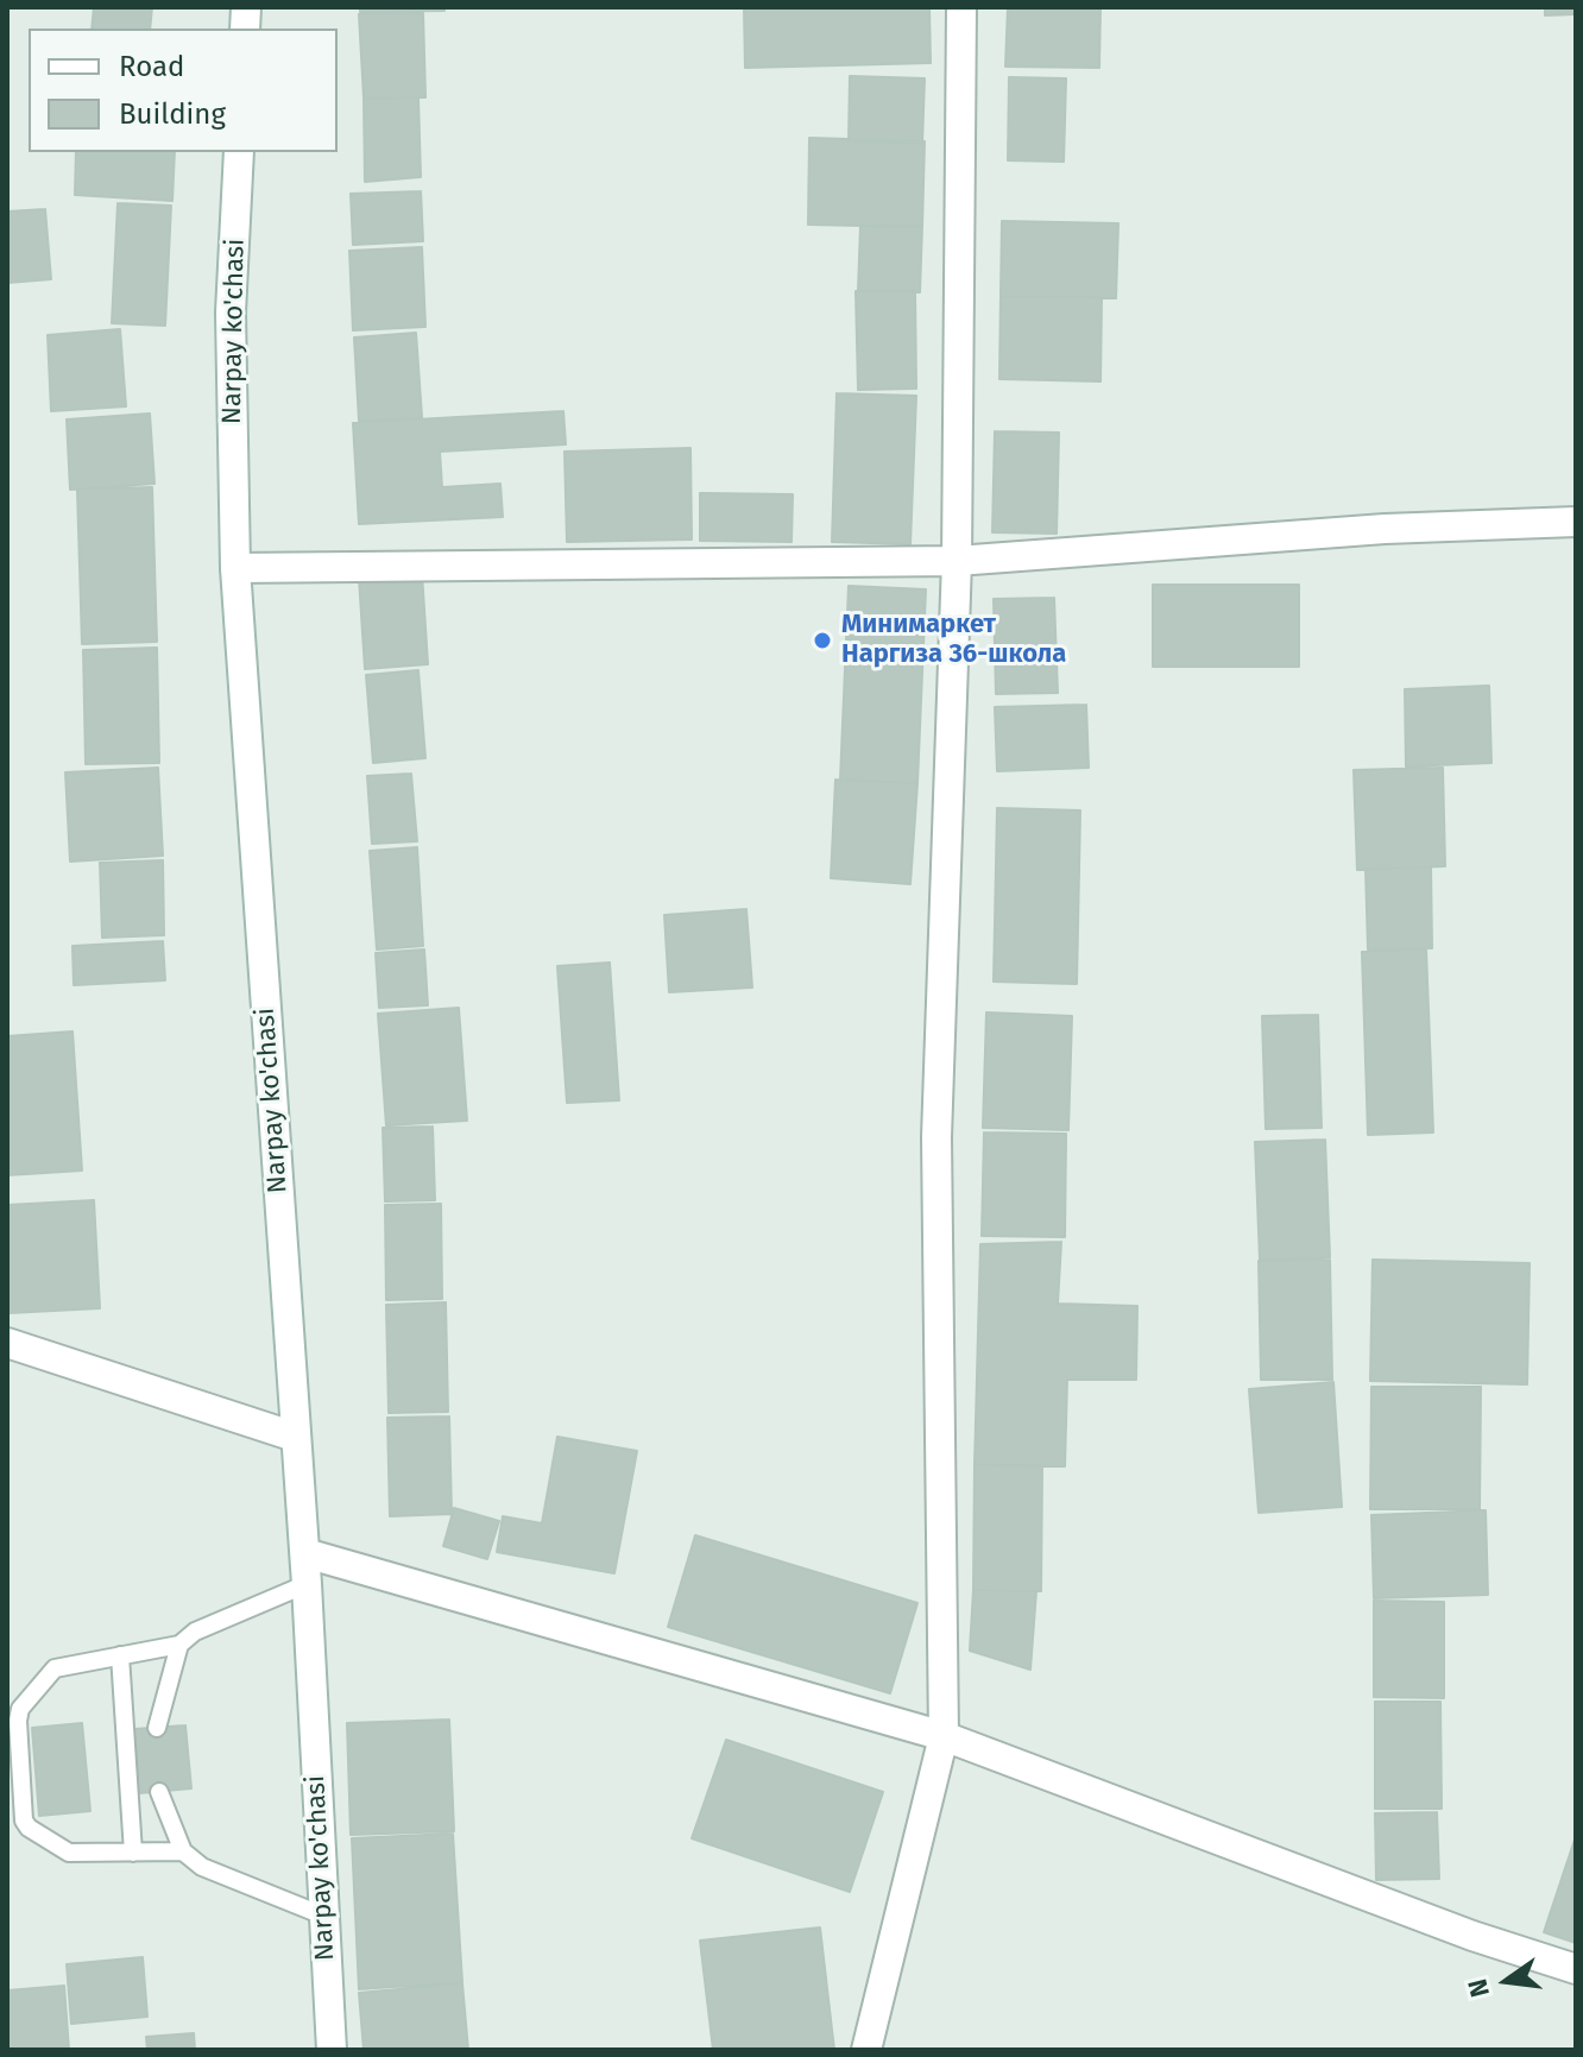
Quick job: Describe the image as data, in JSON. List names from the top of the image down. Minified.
{"streets":{"street":["Narpay ko'chasi"]},"places":["Минимаркет Наргиза 36-школа"],"legend":["Road","Building"],"north":"left"}
